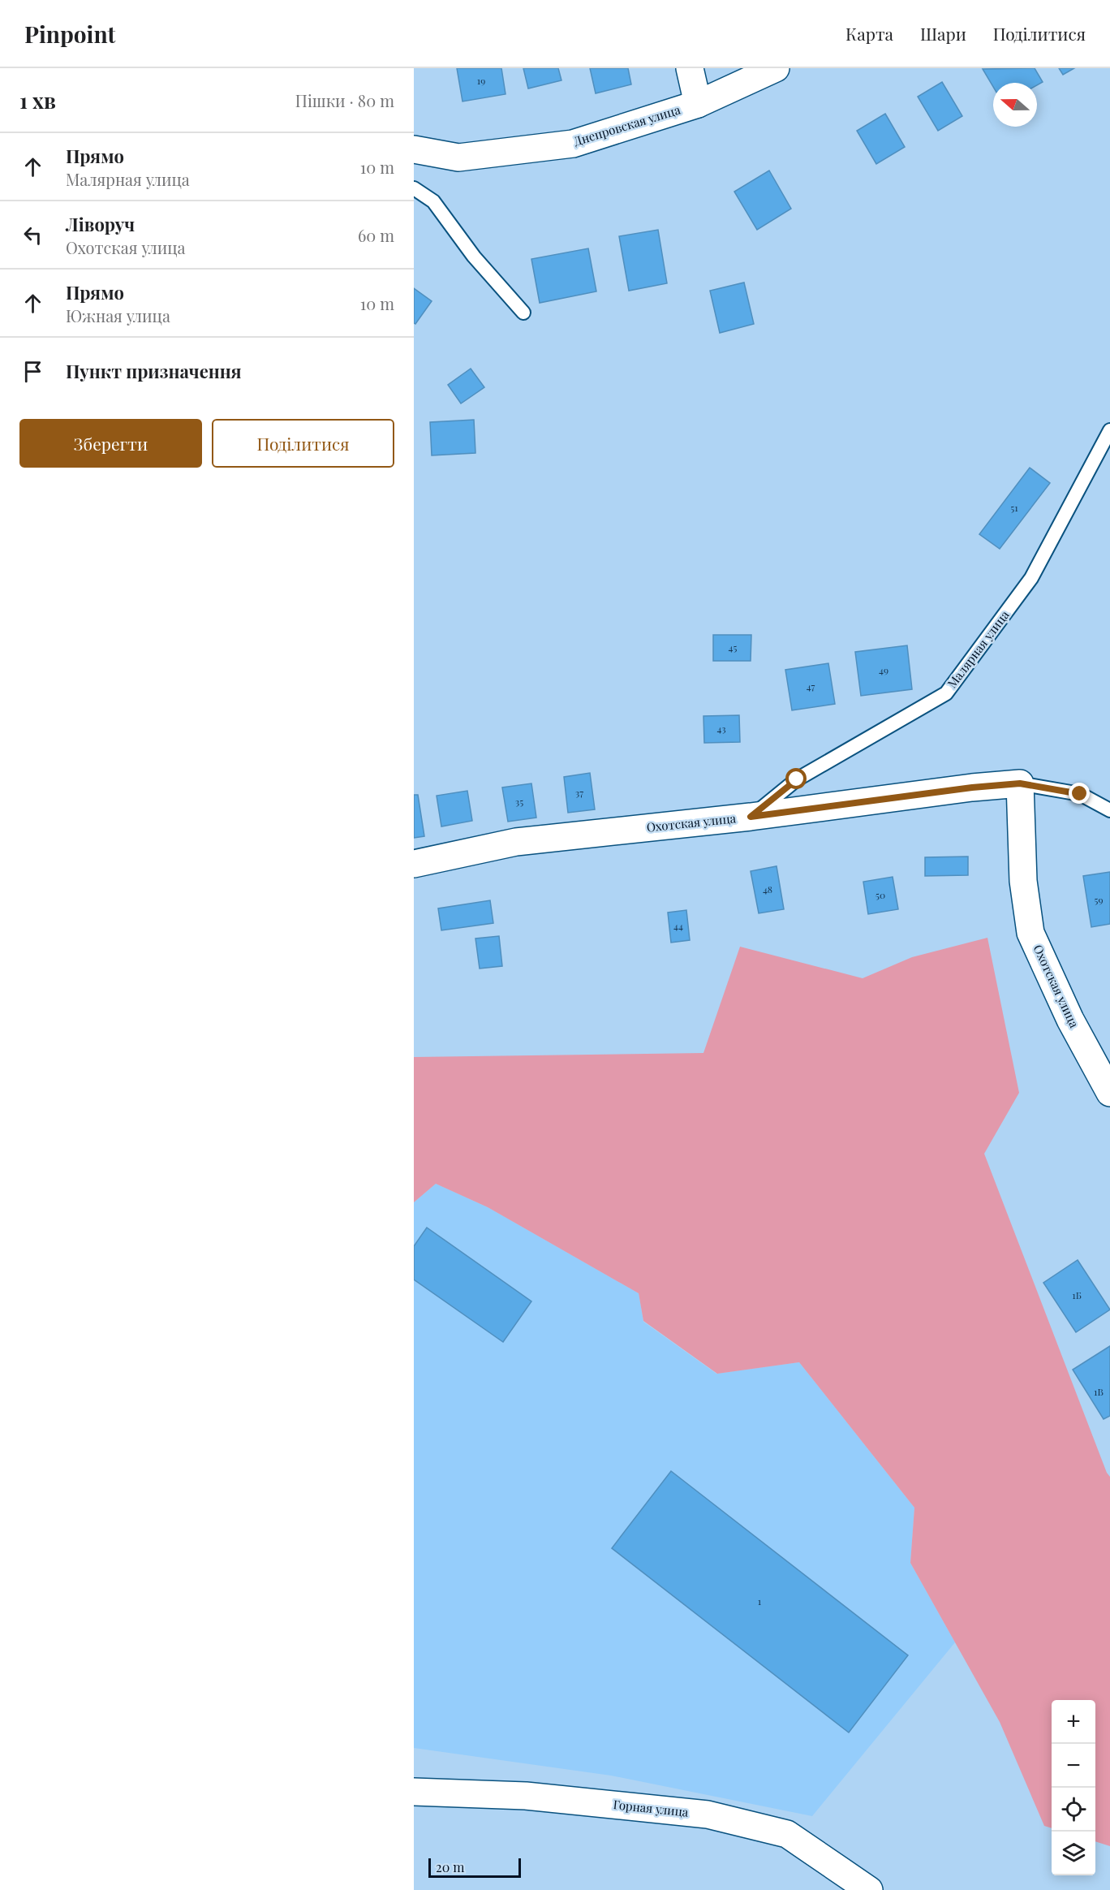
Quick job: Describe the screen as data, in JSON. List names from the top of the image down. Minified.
{"streets":{"street":["Днепровская улица","Охотская улица","Горная улица"],"lane":["Малярная улица"]},"crossings":[["Малярная улица","Охотская улица"]],"house_numbers":["19","51","45","49","47","43","37","35","48","50","59","44","1Б","1В","1"],"scale_bar":"20 m","north":"left","page":{"header":"Pinpoint","nav":["Карта","Шари","Поділитися"],"heading":["1 хв","Пішки · 80 m"],"list":[["Прямо","Малярная улица","10 m"],["Ліворуч","Охотская улица","60 m"],["Прямо","Южная улица","10 m"],"Пункт призначення"],"buttons":["Зберегти","Поділитися"],"map_buttons":["+","−"],"scale":"20 m"}}
